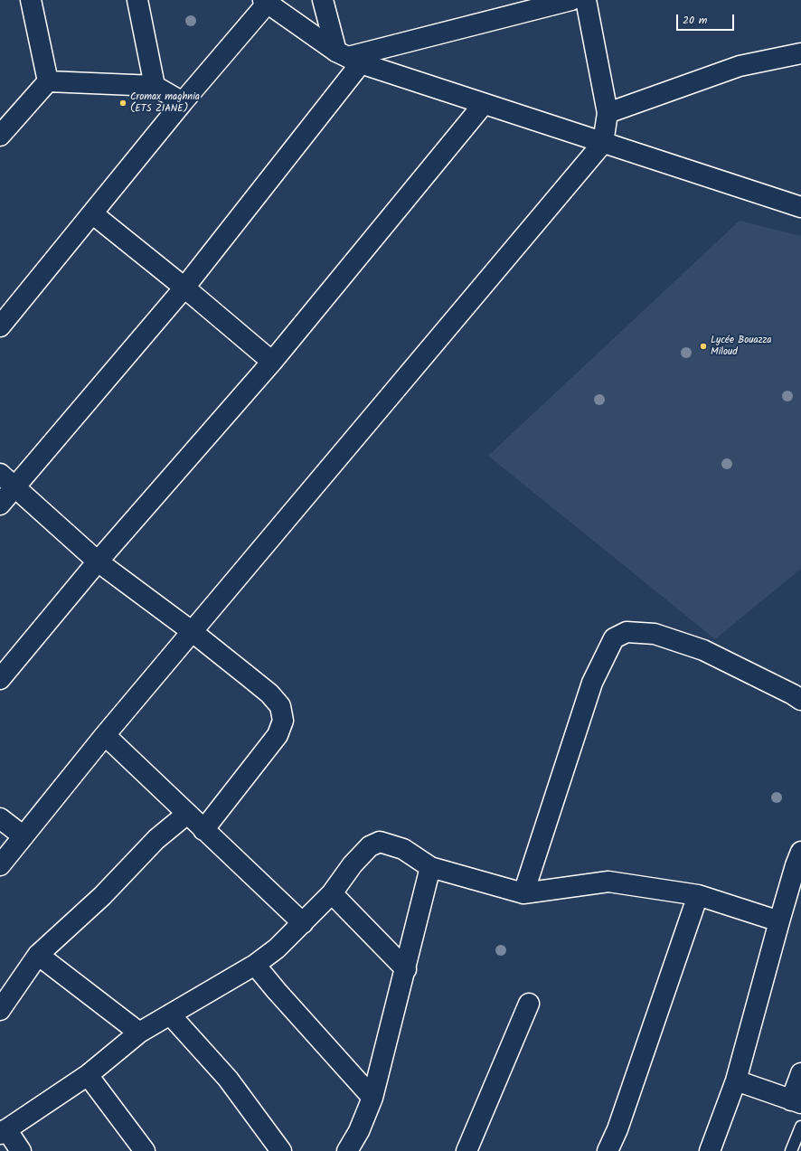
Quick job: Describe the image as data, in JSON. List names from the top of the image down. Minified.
{"places":["Cromax maghnia (ETS ZIANE)","Lycée Bouazza Miloud"],"scale_bar":"20 m"}
